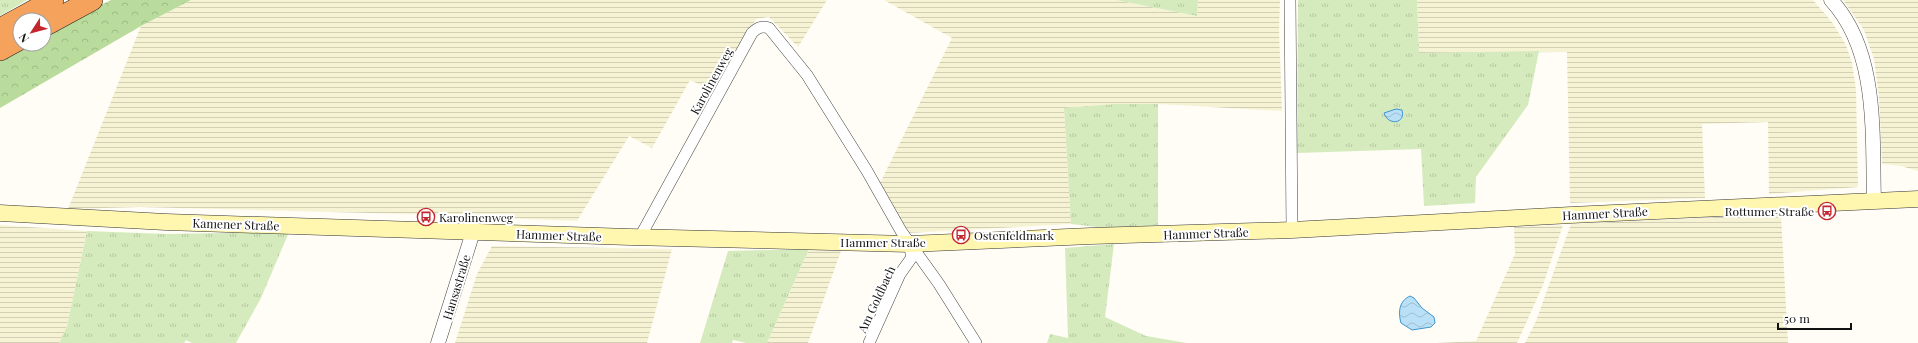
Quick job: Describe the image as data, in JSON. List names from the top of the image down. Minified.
{"streets":{"main road":["Hammer Straße","Kamener Straße"],"street":["Karolinenweg","Hansastraße","Am Goldbach"]},"crossings":[["Karolinenweg","Hammer Straße"],["Karolinenweg","Am Goldbach"],["Hammer Straße","Kamener Straße"],["Hammer Straße","Hansastraße"],["Hammer Straße","Am Goldbach"],["Kamener Straße","Hansastraße"]],"places":{"bus stop":["Rottumer Straße","Karolinenweg","Ostenfeldmark"]},"scale_bar":"50 m","north":"bottom left"}
